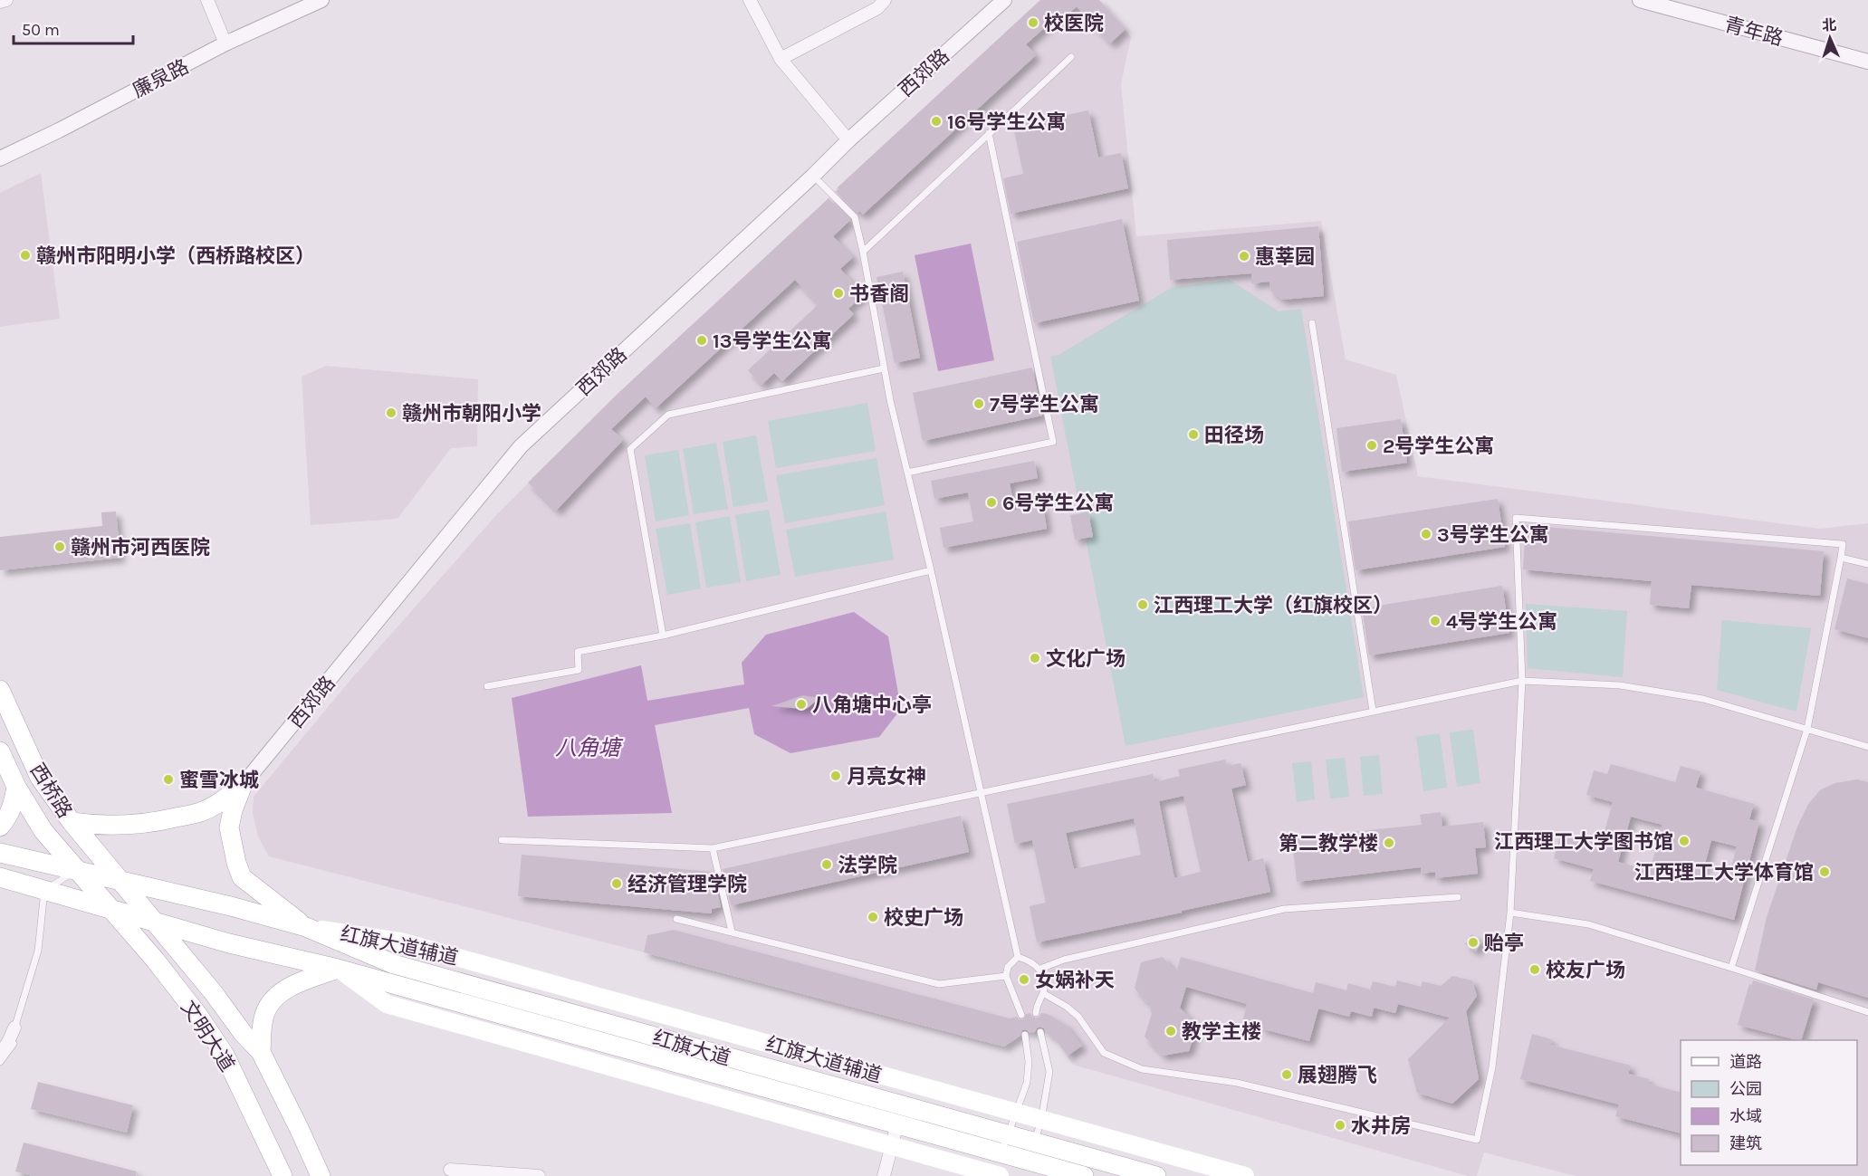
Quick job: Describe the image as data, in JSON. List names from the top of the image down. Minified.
{"streets":{"main road":["西桥路","红旗大道辅道","文明大道","红旗大道"],"street":["青年路","西郊路","廉泉路"]},"crossings":[["西桥路","文明大道"],["西桥路","红旗大道"],["红旗大道辅道","红旗大道"],["文明大道","红旗大道"]],"water":["八角塘"],"places":["校医院","16号学生公寓","赣州市阳明小学（西桥路校区）","惠莘园","书香阁","13号学生公寓","7号学生公寓","赣州市朝阳小学","田径场","2号学生公寓","6号学生公寓","3号学生公寓","赣州市河西医院","江西理工大学（红旗校区）","4号学生公寓","文化广场","八角塘中心亭","月亮女神","蜜雪冰城","江西理工大学图书馆","第二教学楼","法学院","江西理工大学体育馆","经济管理学院","校史广场","贻亭","校友广场","女娲补天","教学主楼","展翅腾飞","水井房"],"legend":["道路","公园","水域","建筑"],"scale_bar":"50 m","north":"top"}
